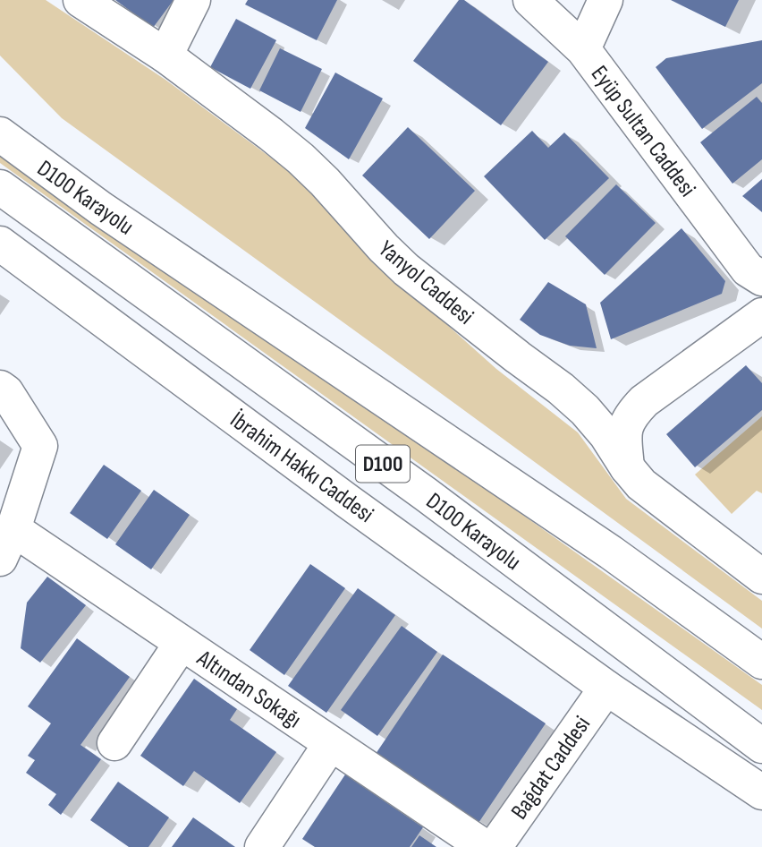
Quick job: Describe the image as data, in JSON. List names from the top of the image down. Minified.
{"streets":{"main road":["Eyüp Sultan Caddesi","D100 Karayolu","Yanyol Caddesi","D100","İbrahim Hakkı Caddesi","Altından Sokağı","Bağdat Caddesi"]},"crossings":[["İbrahim Hakkı Caddesi","Bağdat Caddesi"]]}
